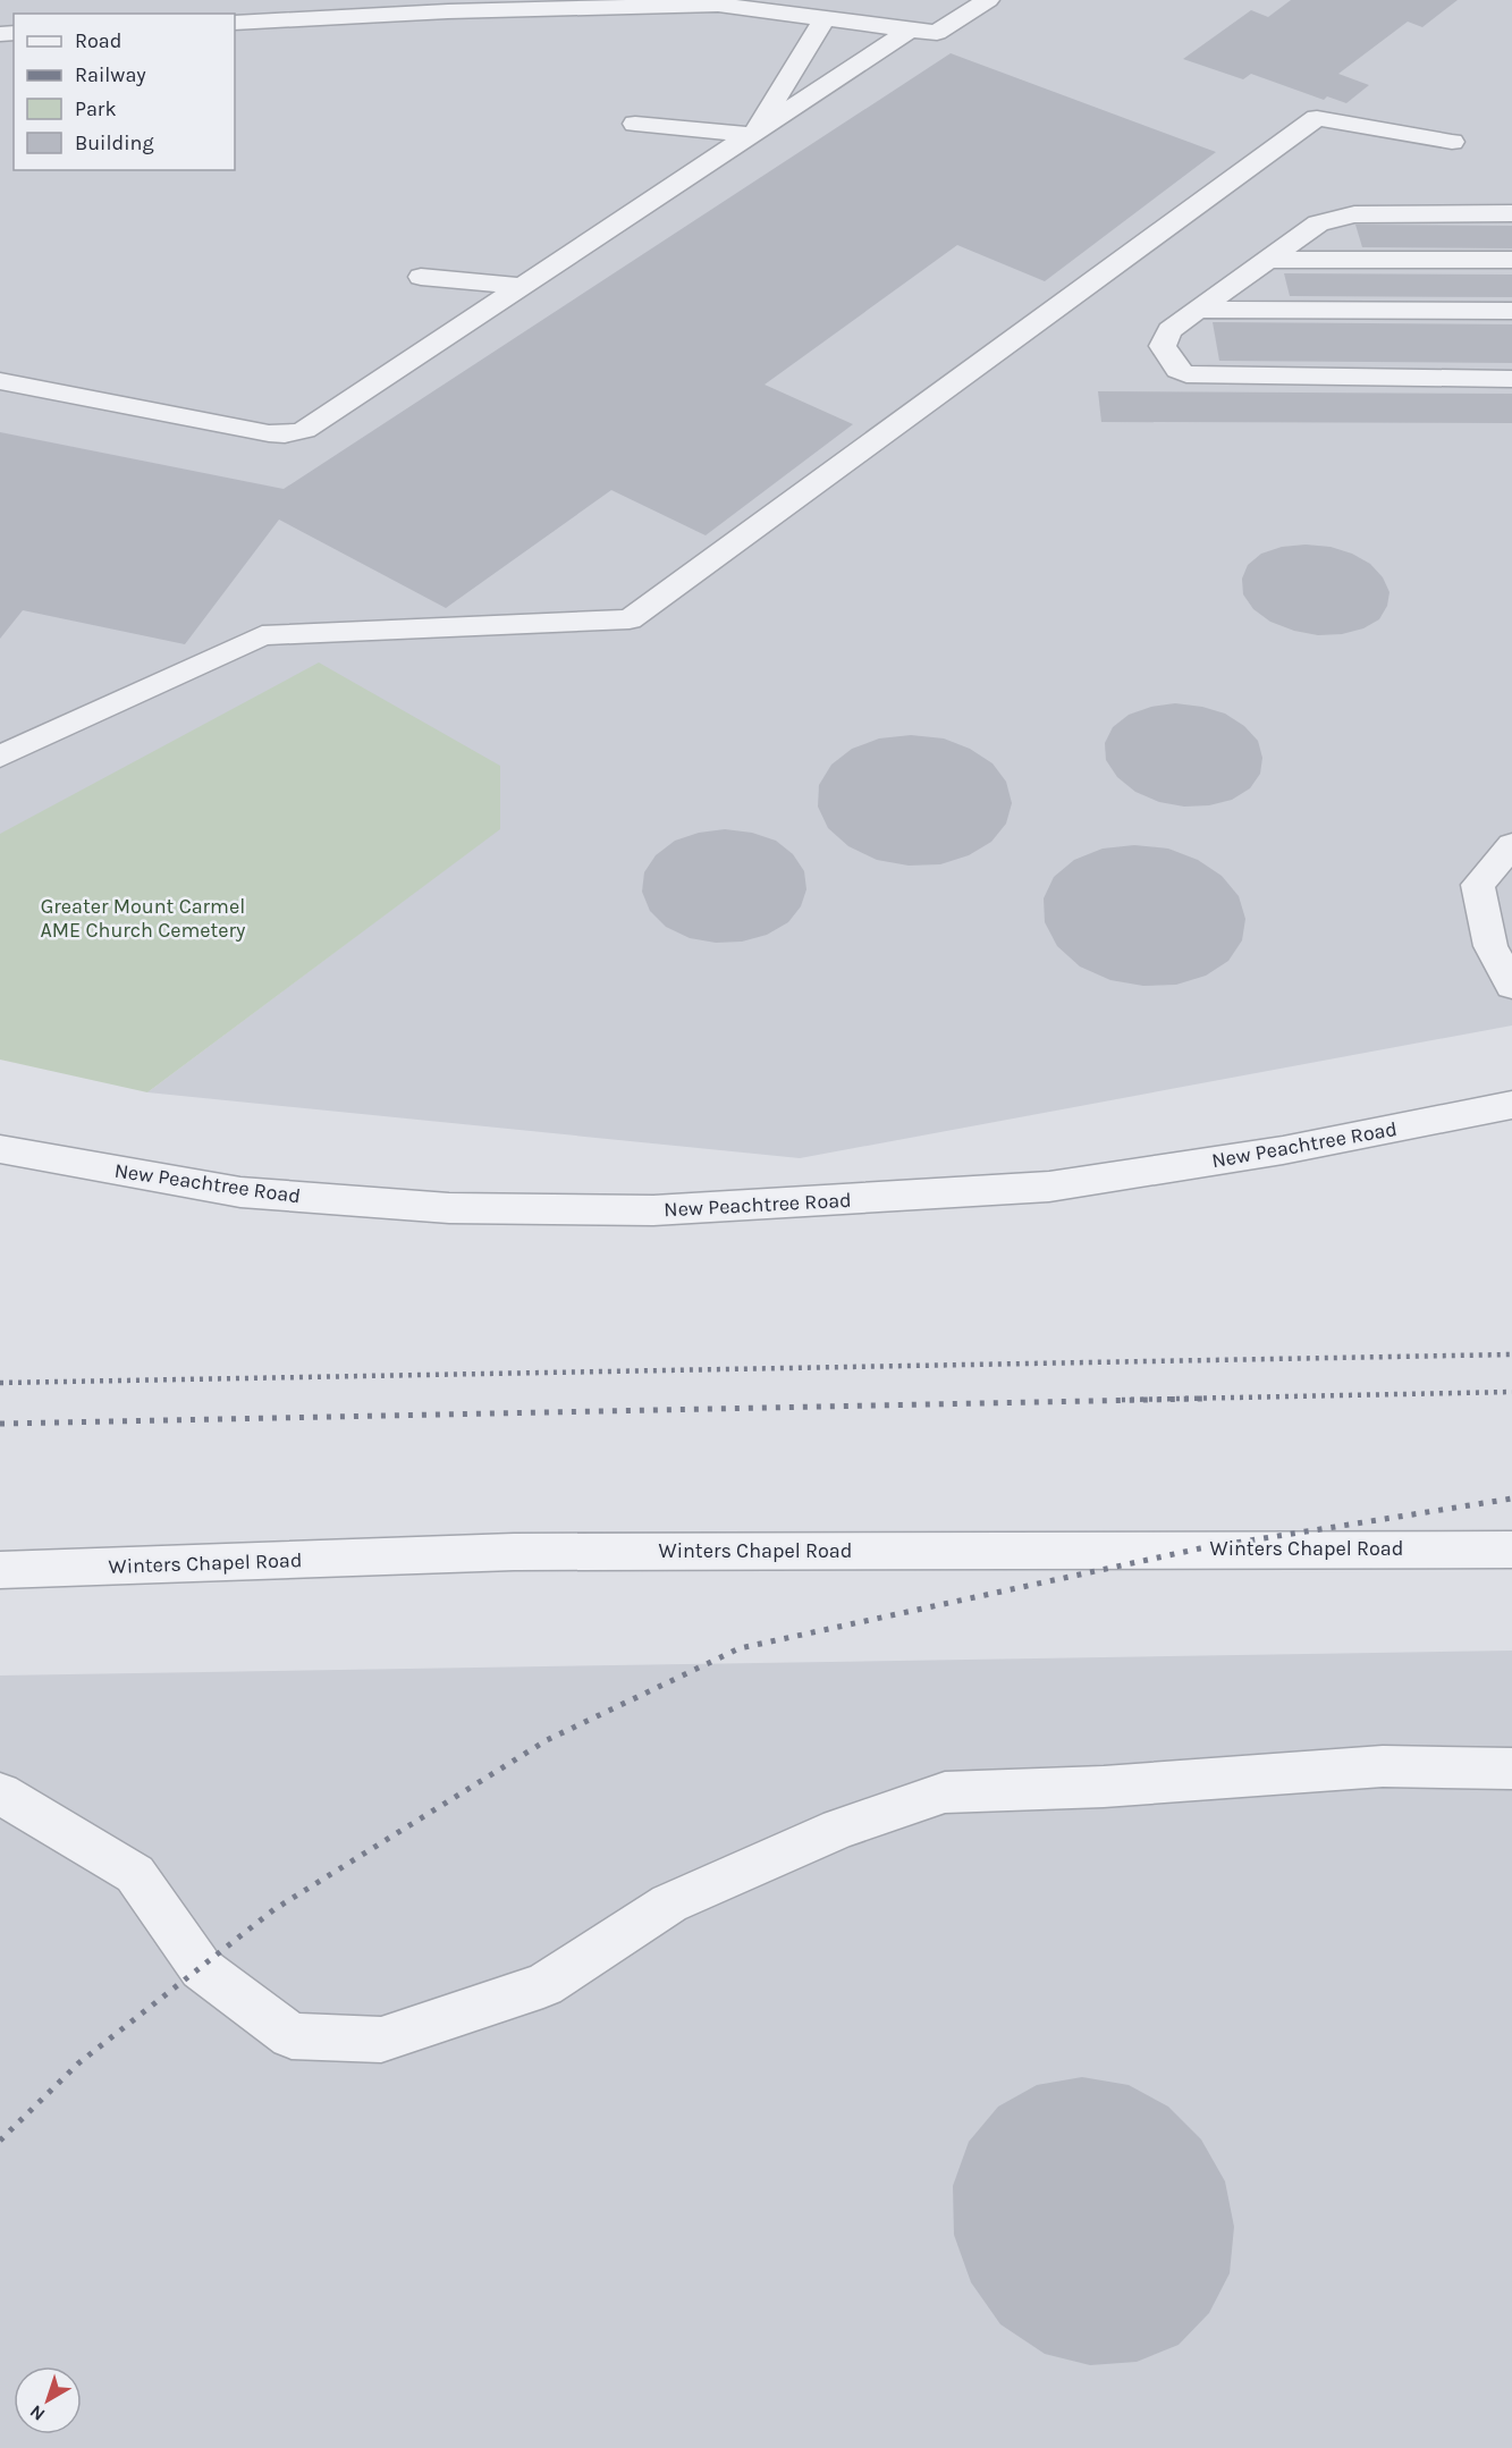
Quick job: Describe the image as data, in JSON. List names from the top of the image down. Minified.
{"streets":{"street":["New Peachtree Road","Winters Chapel Road"]},"parks":["Greater Mount Carmel AME Church Cemetery"],"legend":["Road","Railway","Park","Building"],"north":"bottom left"}
